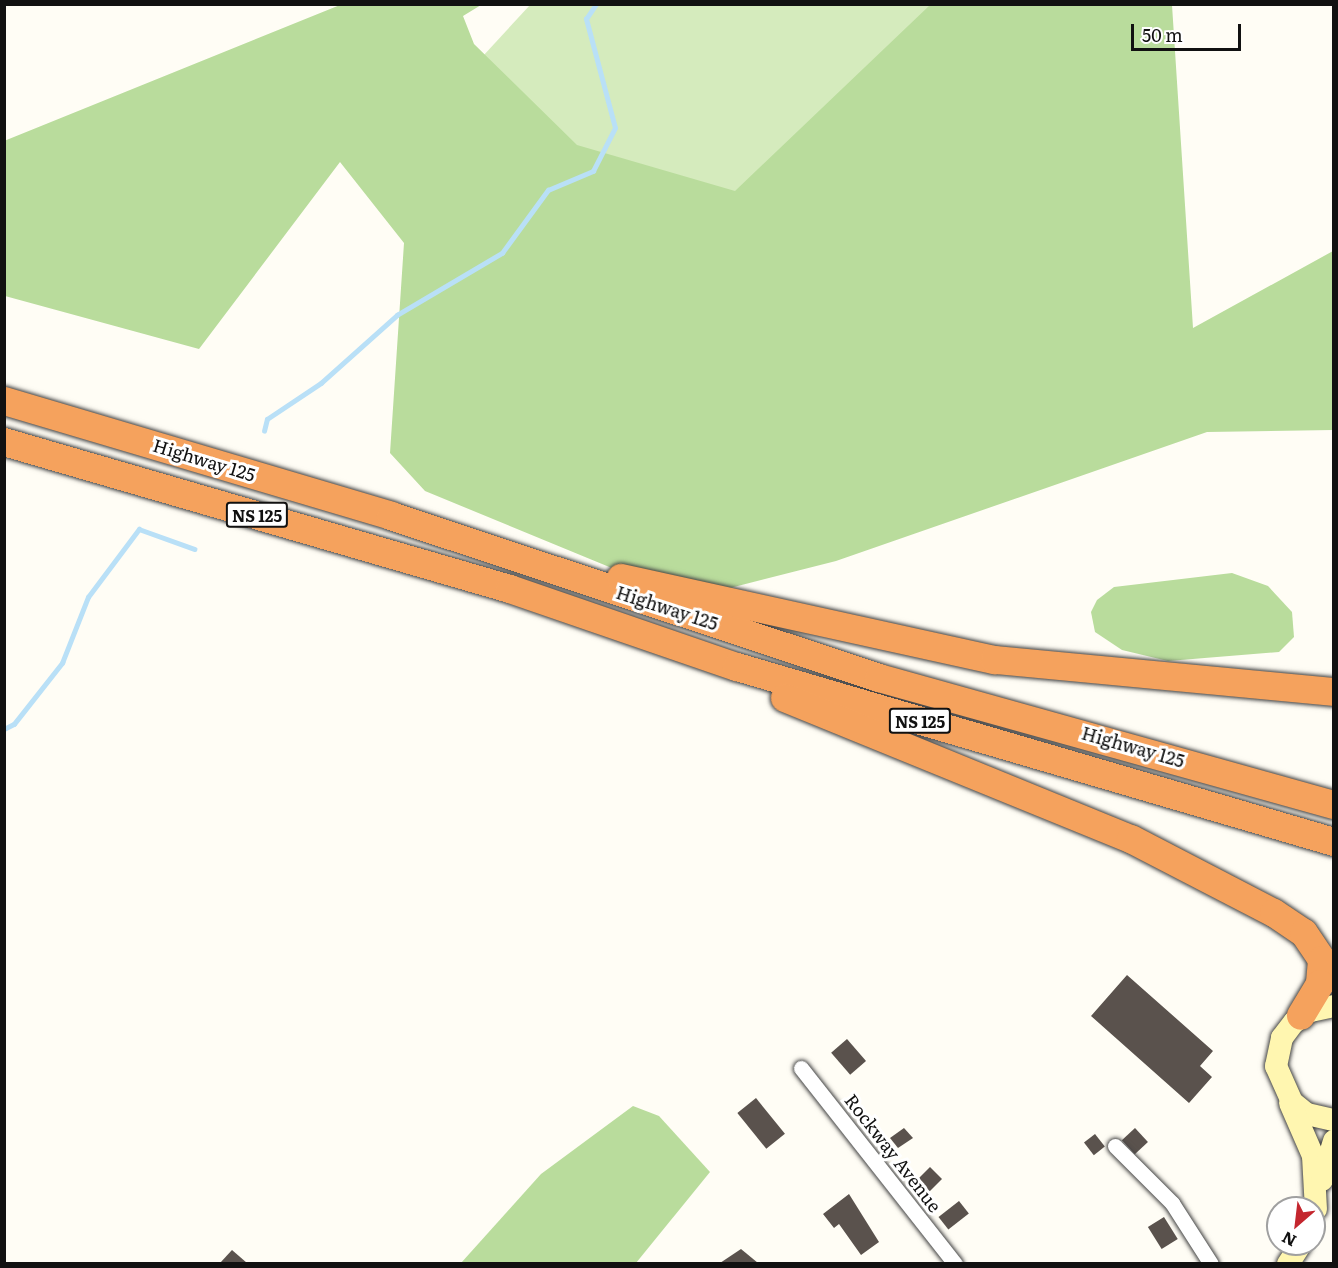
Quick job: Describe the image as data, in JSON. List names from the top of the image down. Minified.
{"streets":{"highway":["Highway 125","NS 125"],"street":["Rockway Avenue"]},"scale_bar":"50 m","north":"bottom left"}
